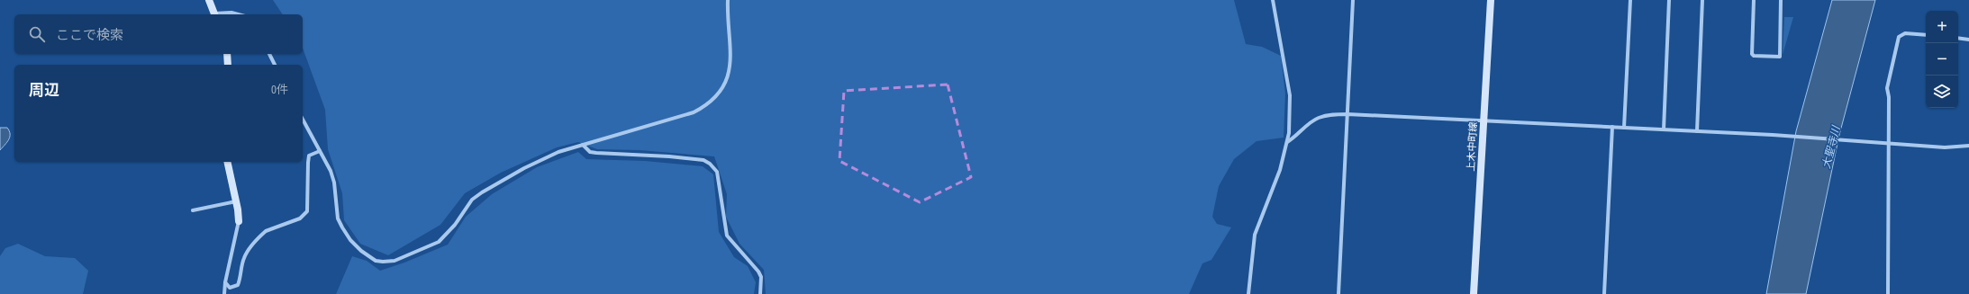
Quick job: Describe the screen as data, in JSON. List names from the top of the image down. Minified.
{"streets":{"main road":["上木中町線"]},"water":["大聖寺川"],"page":{"map_buttons":["+","−"],"search":"ここで検索","heading":["周辺","0件"]}}
